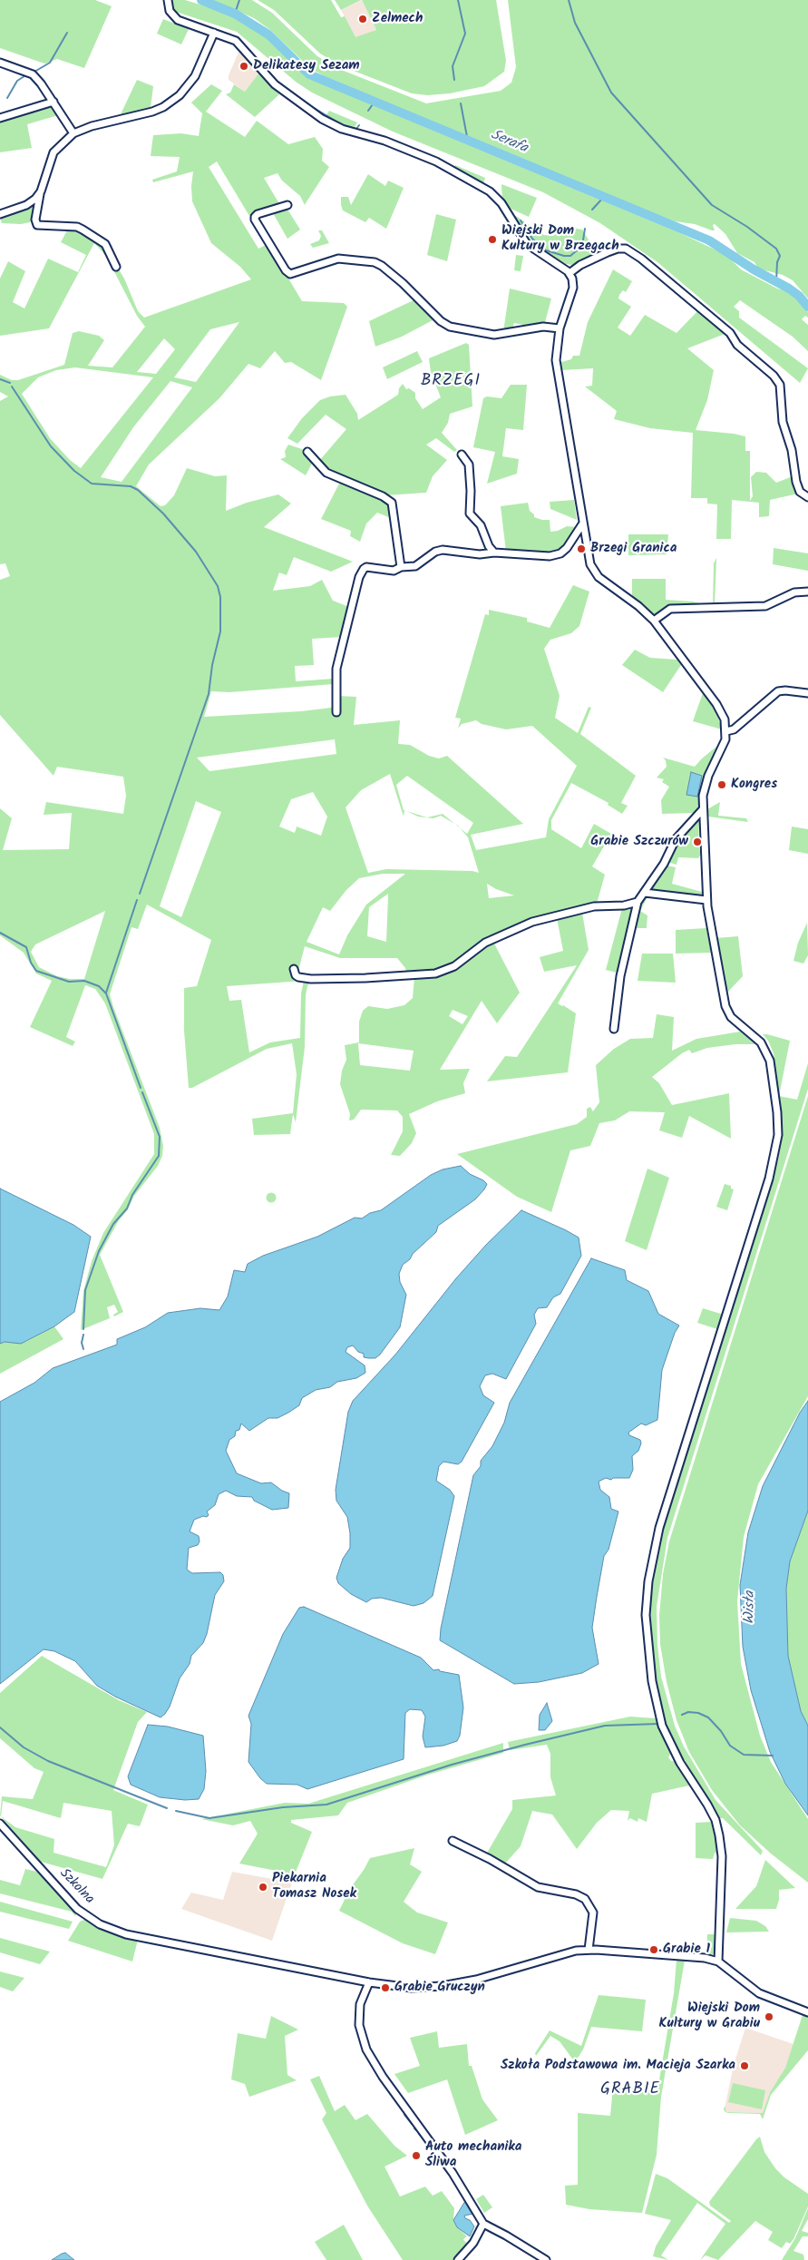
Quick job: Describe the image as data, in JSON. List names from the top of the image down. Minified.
{"streets":{"street":["Szkolna"]},"districts":["BRZEGI","GRABIE"],"water":["Serafa","Wisła"],"places":["Zelmech","Delikatesy Sezam","Wiejski Dom Kultury w Brzegach","Brzegi Granica","Kongres","Grabie Szczurów","Piekarnia Tomasz Nosek","Grabie 1","Grabie Gruczyn","Wiejski Dom Kultury w Grabiu","Szkoła Podstawowa im. Macieja Szarka","Auto mechanika Śliwa"]}
